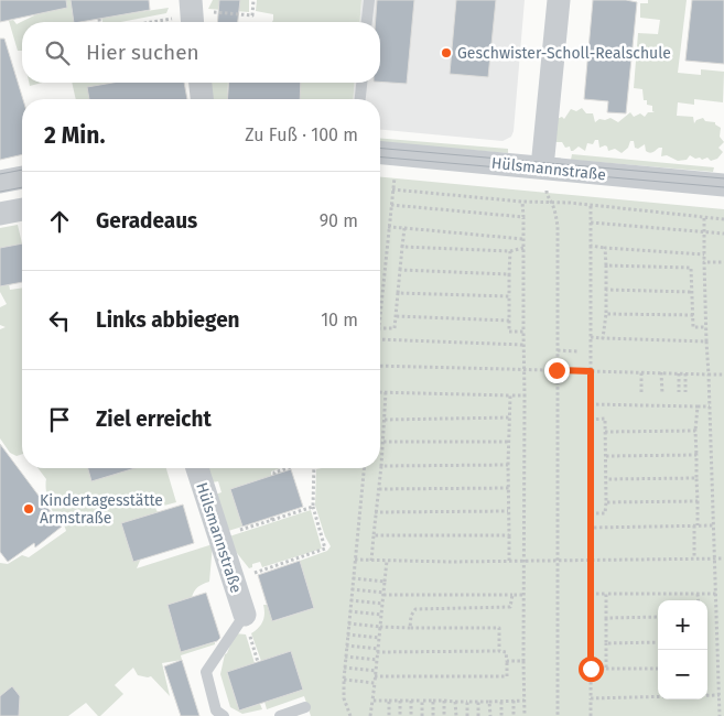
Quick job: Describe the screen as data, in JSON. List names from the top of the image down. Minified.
{"streets":{"street":["Hülsmannstraße"]},"places":["Geschwister-Scholl-Realschule","Kindertagesstätte Armstraße"],"page":{"search":"Hier suchen","heading":["2 Min.","Zu Fuß · 100 m"],"list":[["Geradeaus","90 m"],["Links abbiegen","10 m"],"Ziel erreicht"],"map_buttons":["+","−"]}}
